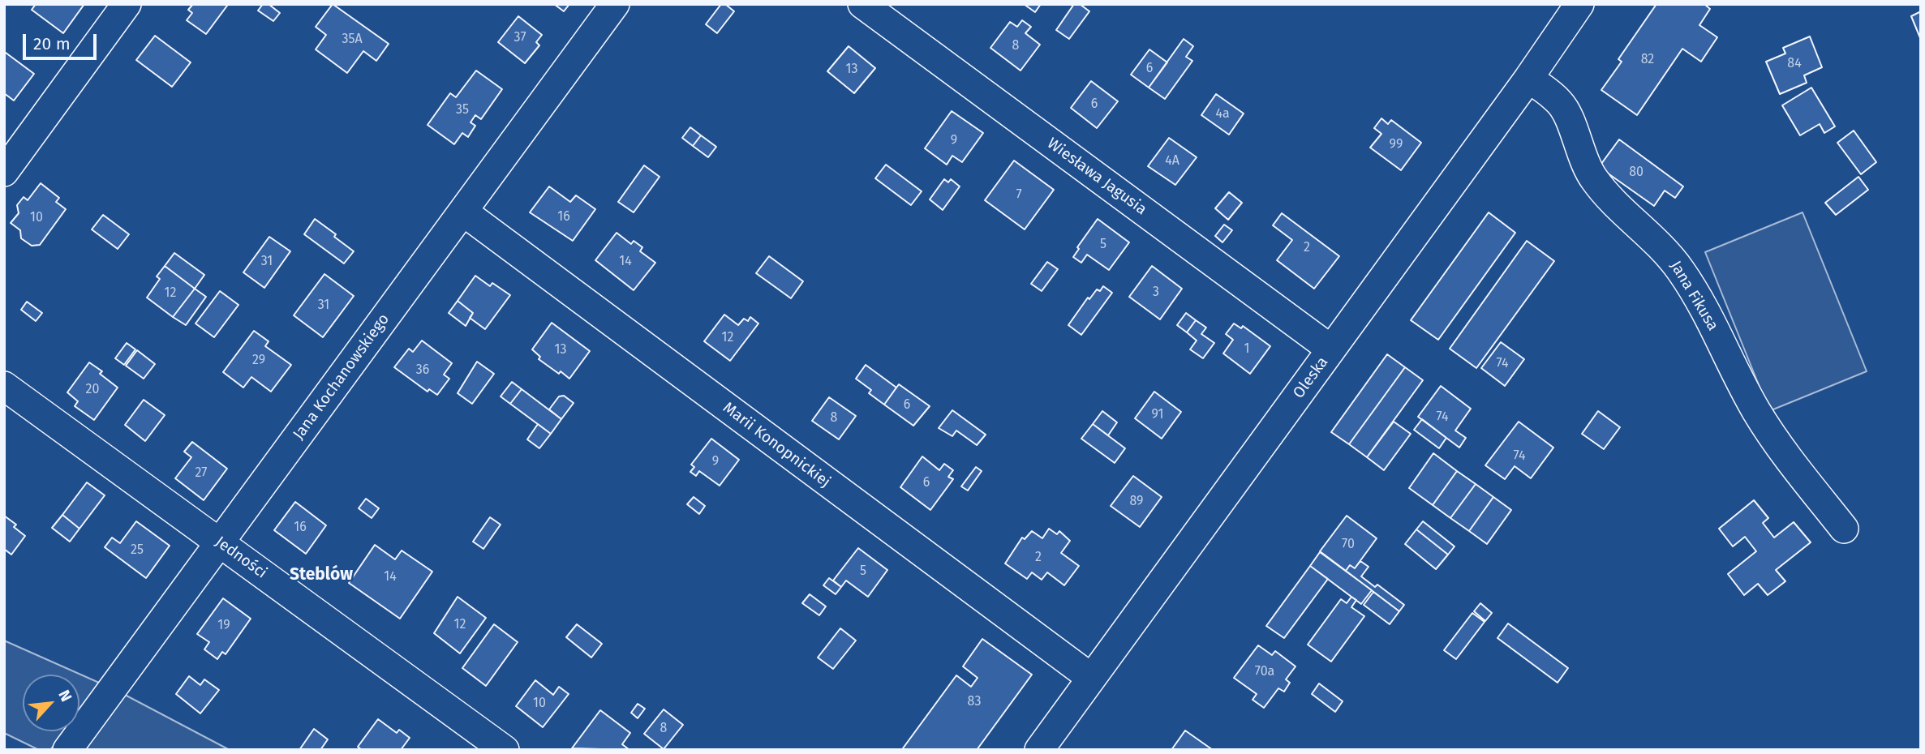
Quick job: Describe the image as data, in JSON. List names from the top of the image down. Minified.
{"streets":{"street":["Wiesława Jagusia","Jana Fikusa","Jana Kochanowskiego","Oleska","Marii Konopnickiej","Jedności"]},"crossings":[["Wiesława Jagusia","Oleska"],["Jana Fikusa","Oleska"],["Jana Kochanowskiego","Marii Konopnickiej"],["Jana Kochanowskiego","Jedności"],["Oleska","Marii Konopnickiej"]],"districts":["Steblów"],"house_numbers":["37","35A","8","82","84","6","13","6","35","4a","9","99","4A","80","7","16","10","5","2","31","14","3","12","31","12","1","13","29","74","36","20","6","91","74","8","74","9","27","6","89","16","70","25","2","5","14","12","19","70a","83","10","8"],"scale_bar":"20 m","north":"top right"}
